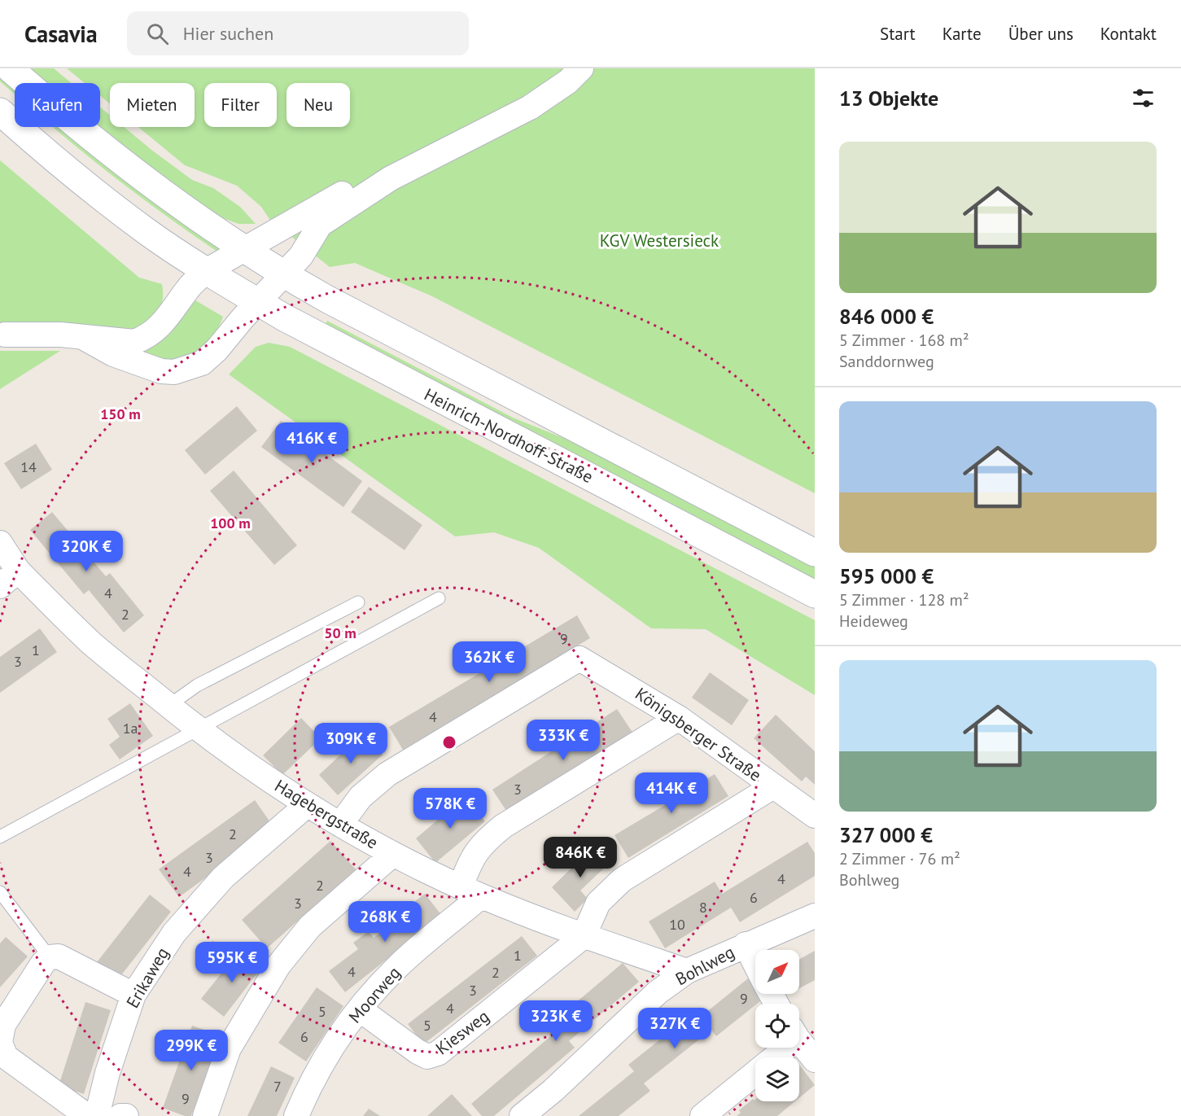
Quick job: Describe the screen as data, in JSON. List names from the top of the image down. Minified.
{"streets":{"main road":["Heinrich-Nordhoff-Straße"],"street":["Königsberger Straße","Hagebergstraße","Bohlweg","Erikaweg","Moorweg","Kiesweg"]},"crossings":[["Königsberger Straße","Hagebergstraße"],["Hagebergstraße","Bohlweg"],["Hagebergstraße","Erikaweg"],["Hagebergstraße","Moorweg"],["Hagebergstraße","Kiesweg"],["Moorweg","Kiesweg"]],"parks":["KGV Westersieck"],"house_numbers":["14","4","2","9","1","3","4","1a","3","2","3","4","4","2","6","3","8","10","1","4","2","3","9","4","5","5","6","7","9"],"north":"top right","page":{"header":"Casavia","search":"Hier suchen","nav":["Start","Karte","Über uns","Kontakt"],"heading":"13 Objekte","chip":["Kaufen","Mieten","Filter","Neu"],"list":[{"name":"846 000 €","note":"5 Zimmer · 168 m² · Sanddornweg"},{"name":"595 000 €","note":"5 Zimmer · 128 m² · Heideweg"},{"name":"327 000 €","note":"2 Zimmer · 76 m² · Bohlweg"}],"price":["416K €","320K €","362K €","333K €","309K €","414K €","578K €","846K €","268K €","595K €","323K €","327K €","299K €"]},"rings":["150 m","100 m","50 m"]}
